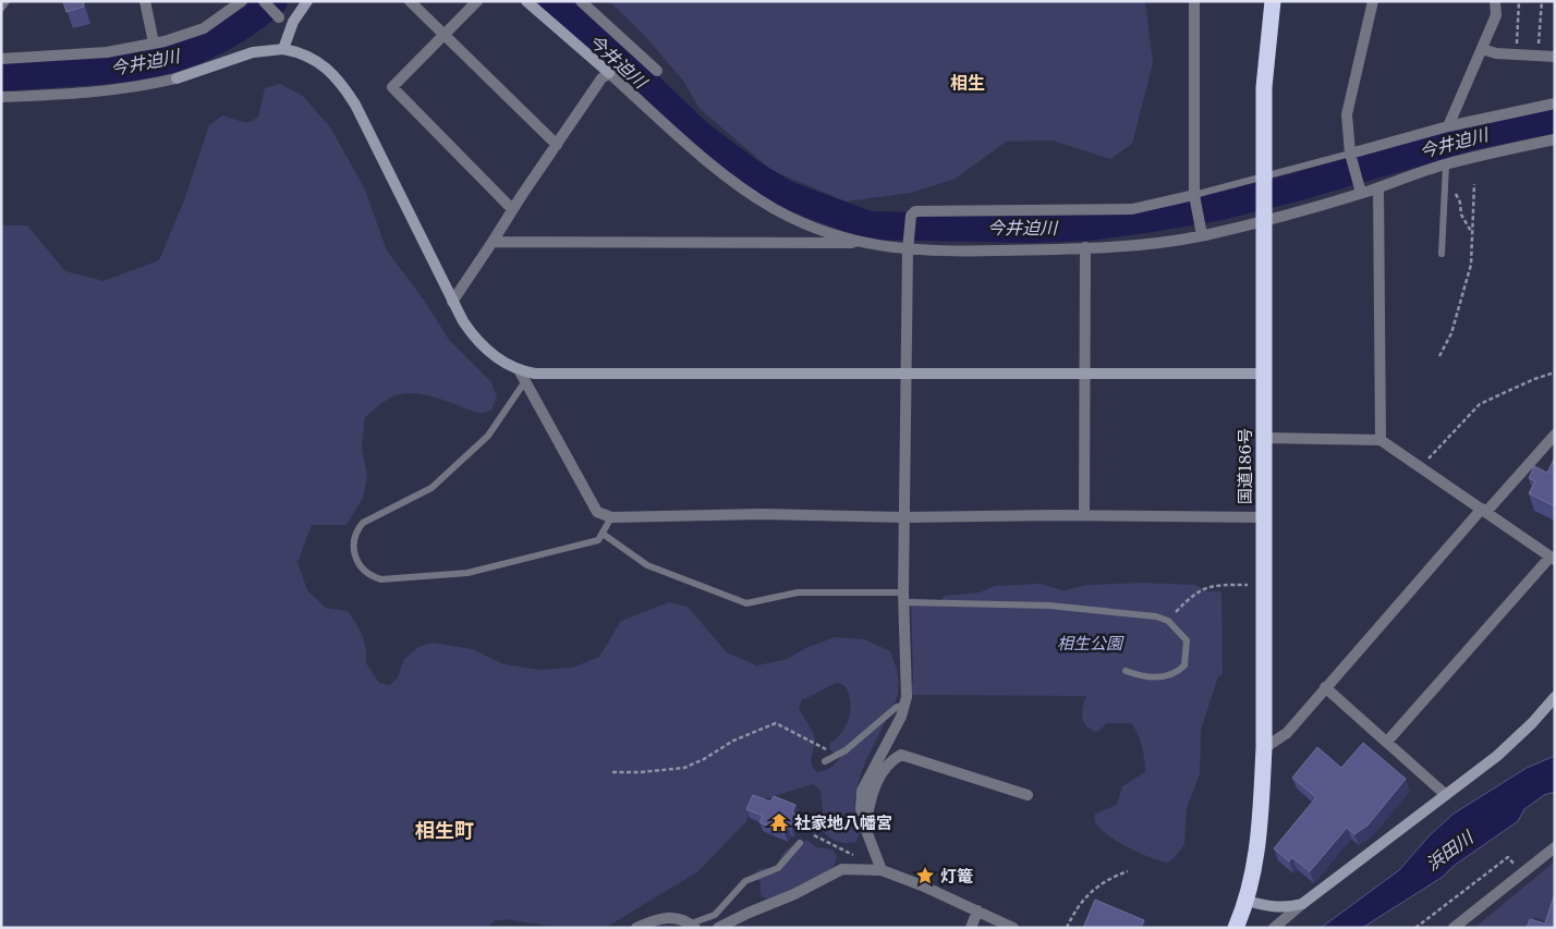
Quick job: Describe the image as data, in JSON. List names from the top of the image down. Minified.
{"streets":{"highway":["国道186号"]},"districts":["相生","相生町"],"water":["今井迫川","浜田川"],"parks":["相生公園"],"places":{"temple":["社家地八幡宮"],"place":["灯篭"]}}
